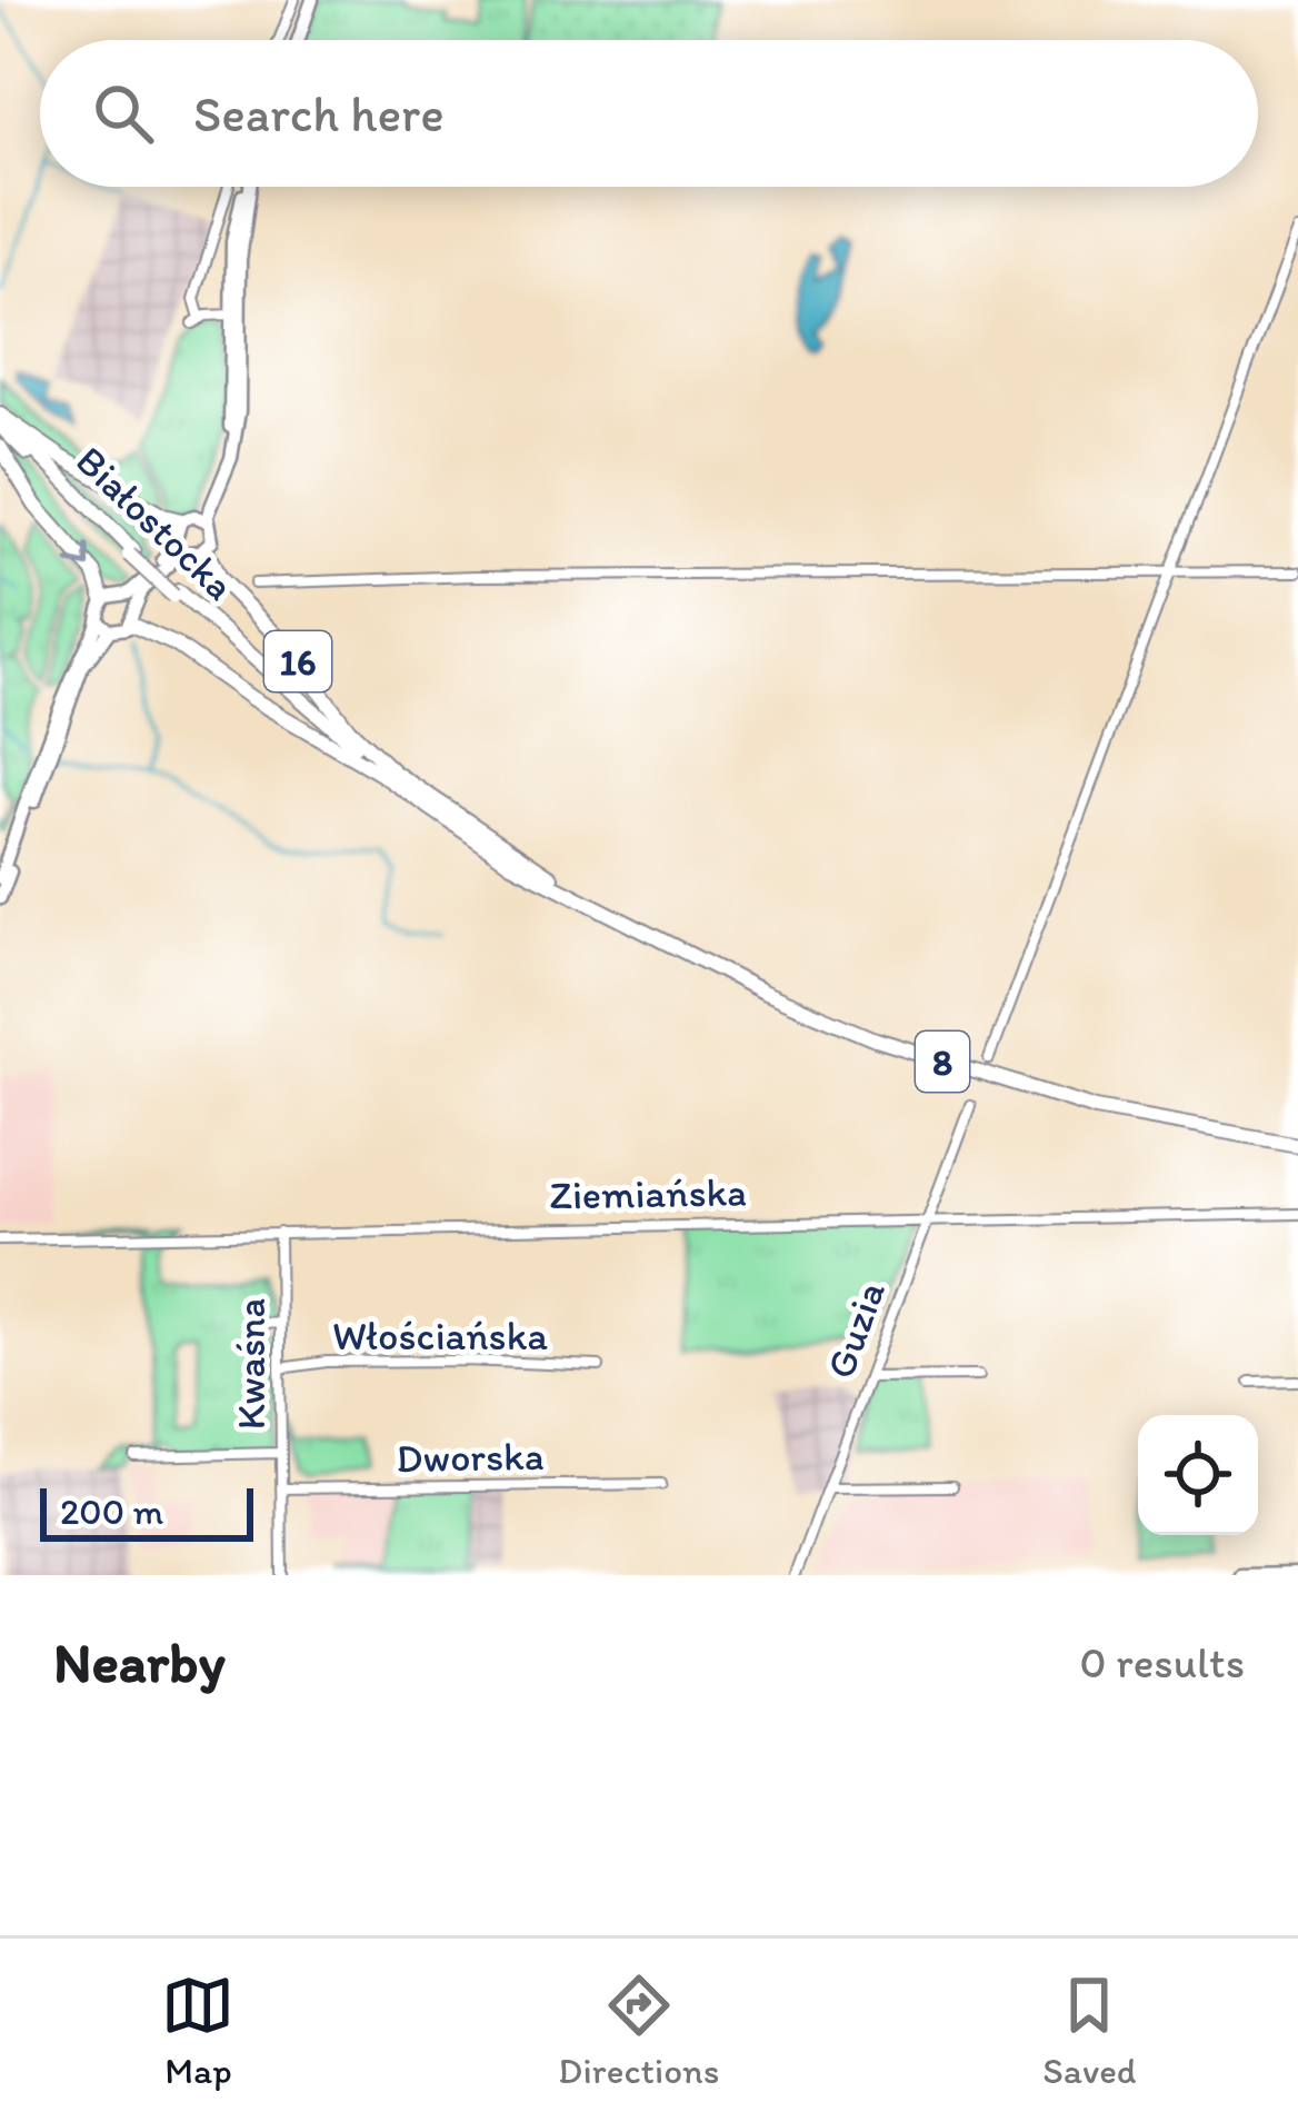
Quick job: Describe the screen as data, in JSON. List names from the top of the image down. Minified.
{"streets":{"highway":["Białostocka","16","8"],"street":["Ziemiańska","Guzia","Włościańska","Kwaśna","Dworska"]},"crossings":[["Białostocka","16"],["Białostocka","8"],["16","8"],["Ziemiańska","Guzia"],["Ziemiańska","Kwaśna"],["Włościańska","Kwaśna"],["Kwaśna","Dworska"]],"scale_bar":"200 m","page":{"search":"Search here","scale":"200 m","heading":["Nearby","0 results"],"nav":["Map","Directions","Saved"]}}
